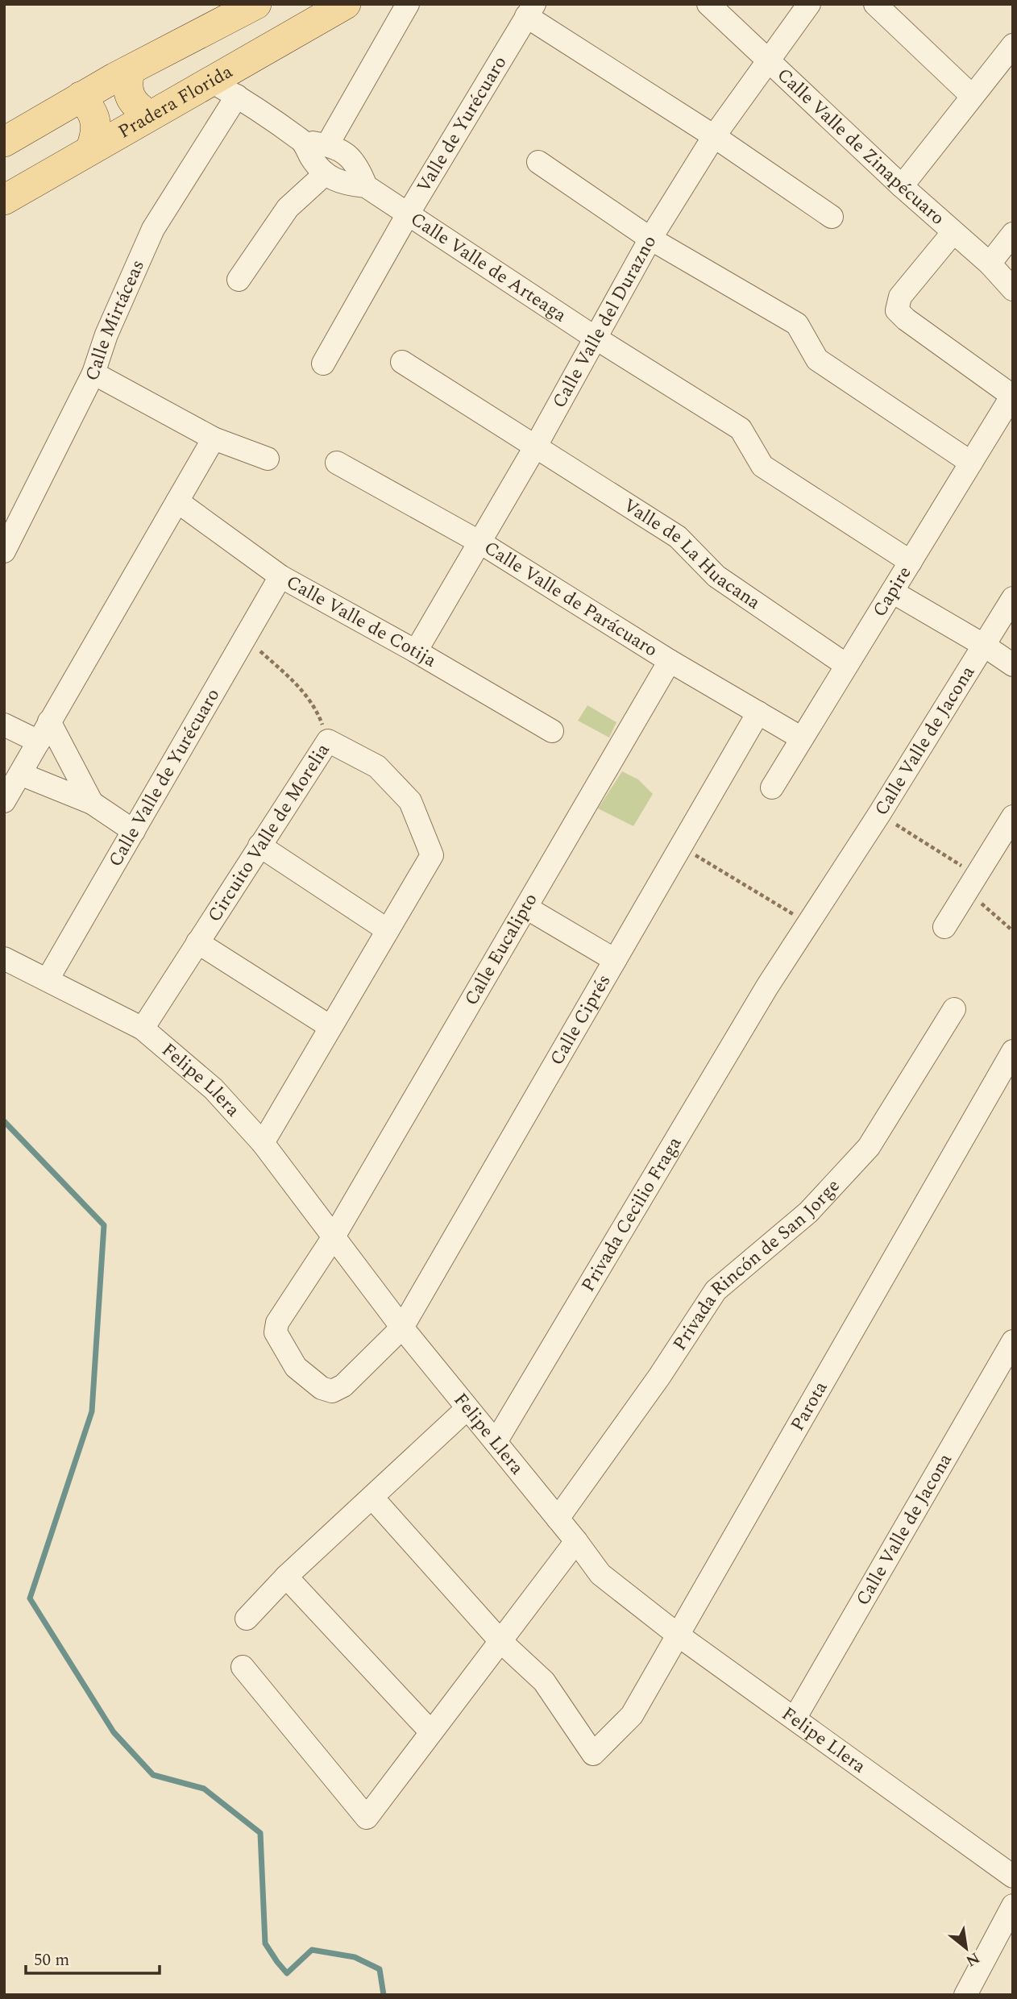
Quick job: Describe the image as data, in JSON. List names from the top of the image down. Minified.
{"streets":{"main road":["Pradera Florida"],"street":["Valle de Yurécuaro","Calle Valle de Zinapécuaro","Calle Valle de Arteaga","Calle Mirtáceas","Calle Valle del Durazno","Valle de La Huacana","Capire","Calle Valle de Parácuaro","Calle Valle de Cotija","Calle Valle de Jacona","Calle Valle de Yurécuaro","Circuito Valle de Morelia","Calle Eucalipto","Calle Ciprés","Felipe Llera","Privada Cecilio Fraga","Privada Rincón de San Jorge","Parota"]},"crossings":[["Valle de Yurécuaro","Calle Valle de Arteaga"],["Calle Valle de Zinapécuaro","Calle Valle del Durazno"],["Calle Valle de Arteaga","Calle Valle del Durazno"],["Calle Valle de Arteaga","Capire"],["Calle Valle del Durazno","Valle de La Huacana"],["Calle Valle del Durazno","Calle Valle de Parácuaro"],["Calle Valle del Durazno","Calle Valle de Cotija"],["Valle de La Huacana","Capire"],["Capire","Calle Valle de Parácuaro"],["Calle Valle de Parácuaro","Calle Eucalipto"],["Calle Valle de Parácuaro","Calle Ciprés"],["Calle Valle de Cotija","Calle Valle de Yurécuaro"],["Calle Valle de Jacona","Felipe Llera"],["Calle Valle de Jacona","Privada Cecilio Fraga"],["Calle Valle de Yurécuaro","Felipe Llera"],["Circuito Valle de Morelia","Felipe Llera"],["Calle Eucalipto","Calle Ciprés"],["Calle Eucalipto","Felipe Llera"],["Calle Ciprés","Felipe Llera"],["Felipe Llera","Privada Cecilio Fraga"],["Felipe Llera","Privada Rincón de San Jorge"],["Felipe Llera","Parota"]],"scale_bar":"50 m","north":"bottom right"}
